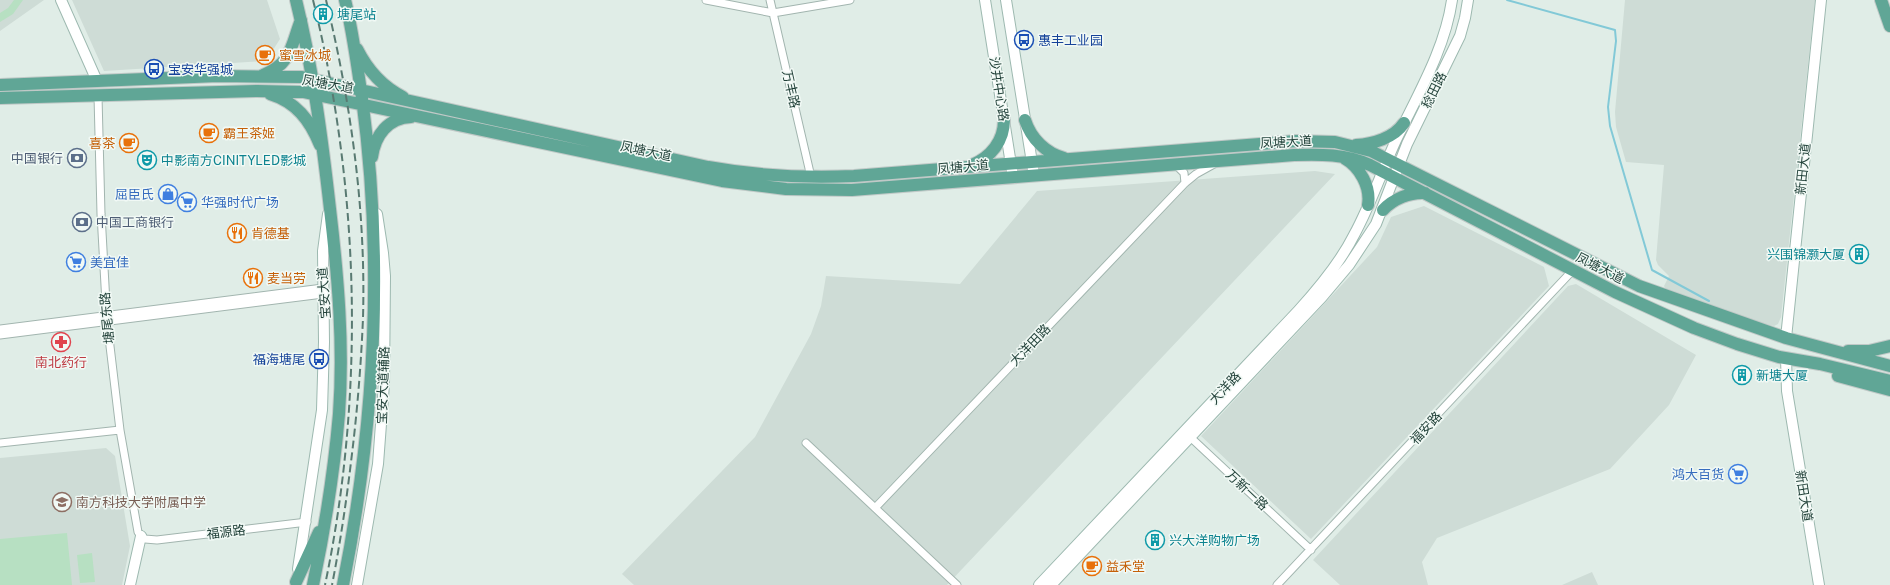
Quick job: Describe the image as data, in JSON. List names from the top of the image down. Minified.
{"streets":{"main road":["凤塘大道","宝安大道"],"street":["万丰路","沙井中心路","稔田路","新田大道","塘尾东路","大洋田路","宝安大道辅路","大洋路","福安路","万新一路","福源路"]},"crossings":[["凤塘大道","万丰路"],["凤塘大道","沙井中心路"],["凤塘大道","稔田路"],["凤塘大道","新田大道"],["凤塘大道","宝安大道"],["凤塘大道","塘尾东路"],["凤塘大道","大洋田路"],["凤塘大道","大洋路"],["凤塘大道","福安路"],["稔田路","大洋路"],["塘尾东路","福源路"],["大洋路","万新一路"],["福安路","万新一路"]],"places":{"building":["塘尾站","兴围锦灏大厦","新塘大厦","兴大洋购物广场"],"bus stop":["惠丰工业园","宝安华强城","福海塘尾"],"cafe":["蜜雪冰城","霸王茶姬","喜茶","益禾堂"],"bank":["中国银行","中国工商银行"],"theatre":["中影南方CINITYLED影城"],"shop":["屈臣氏"],"supermarket":["华强时代广场","美宜佳","鸿大百货"],"restaurant":["肯德基","麦当劳"],"pharmacy":["南北药行"],"school or university":["南方科技大学附属中学"]}}
